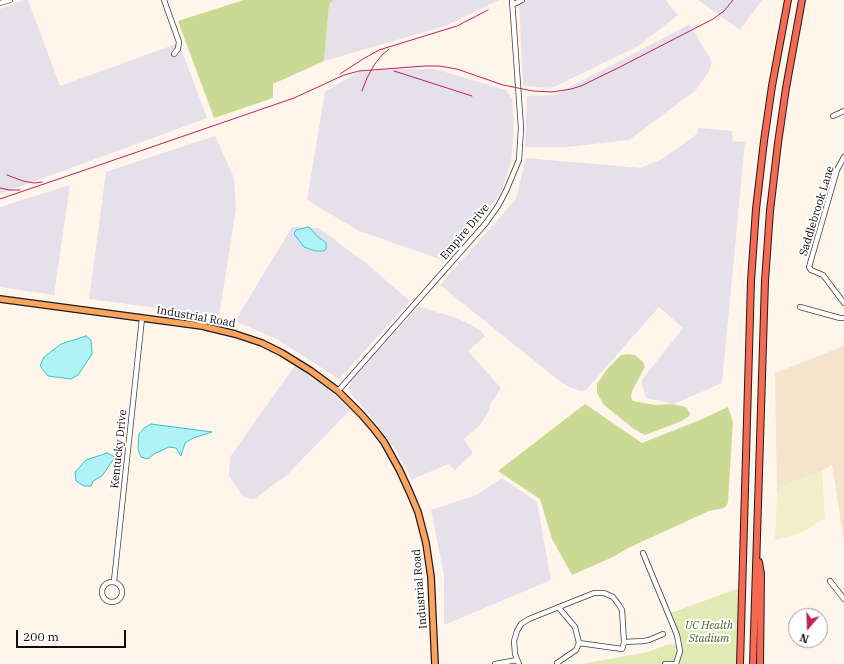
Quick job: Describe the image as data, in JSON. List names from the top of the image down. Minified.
{"streets":{"main road":["Industrial Road"],"street":["Saddlebrook Lane","Empire Drive","Kentucky Drive"]},"crossings":[["Empire Drive","Industrial Road"],["Industrial Road","Kentucky Drive"]],"parks":["UC Health Stadium"],"scale_bar":"200 m","north":"bottom"}
